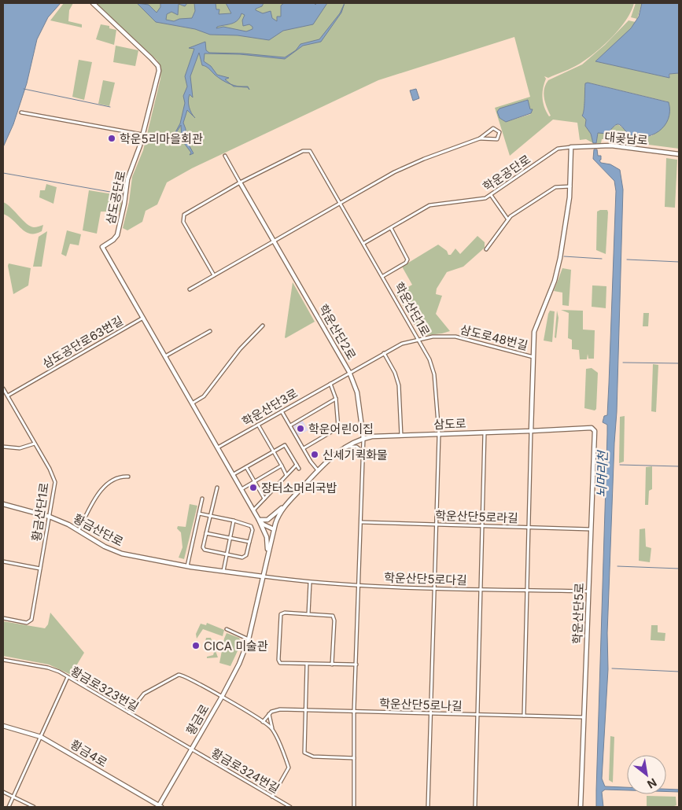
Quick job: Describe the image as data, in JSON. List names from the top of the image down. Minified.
{"streets":{"street":["대곶남로","학운공단로","삼도공단로","학운산단1로","학운산단2로","삼도로48번길","삼도공단로63번길","학운산단3로","삼도로","황금산단1로","학운산단5로라길","황금산단로","학운산단5로다길","학운산단5로","황금로323번길","학운산단5로나길","황금로","황금4로","황금로324번길"]},"crossings":[["대곶남로","학운공단로"],["학운공단로","학운산단1로"],["삼도공단로","삼도공단로63번길"],["삼도공단로","학운산단3로"],["삼도공단로","삼도로"],["학운산단1로","학운산단2로"],["학운산단1로","삼도로48번길"],["학운산단1로","삼도로"],["학운산단1로","학운산단5로라길"],["학운산단1로","학운산단5로다길"],["학운산단1로","학운산단5로나길"],["학운산단2로","학운산단3로"],["학운산단2로","삼도로"],["삼도로48번길","학운산단3로"],["삼도공단로63번길","황금산단1로"],["삼도로","황금산단로"],["삼도로","학운산단5로다길"],["삼도로","학운산단5로"],["삼도로","황금로"],["황금산단1로","황금산단로"],["학운산단5로라길","학운산단5로"],["황금산단로","학운산단5로다길"],["학운산단5로다길","학운산단5로"],["학운산단5로","학운산단5로나길"],["황금로323번길","황금로"],["황금로323번길","황금로324번길"],["황금로","황금4로"],["황금로","황금로324번길"]],"water":["뇌머리천"],"places":["학운5리마을회관","학운어린이집","신세기퀵화물","장터소머리국밥","CICA 미술관"],"north":"bottom right"}
